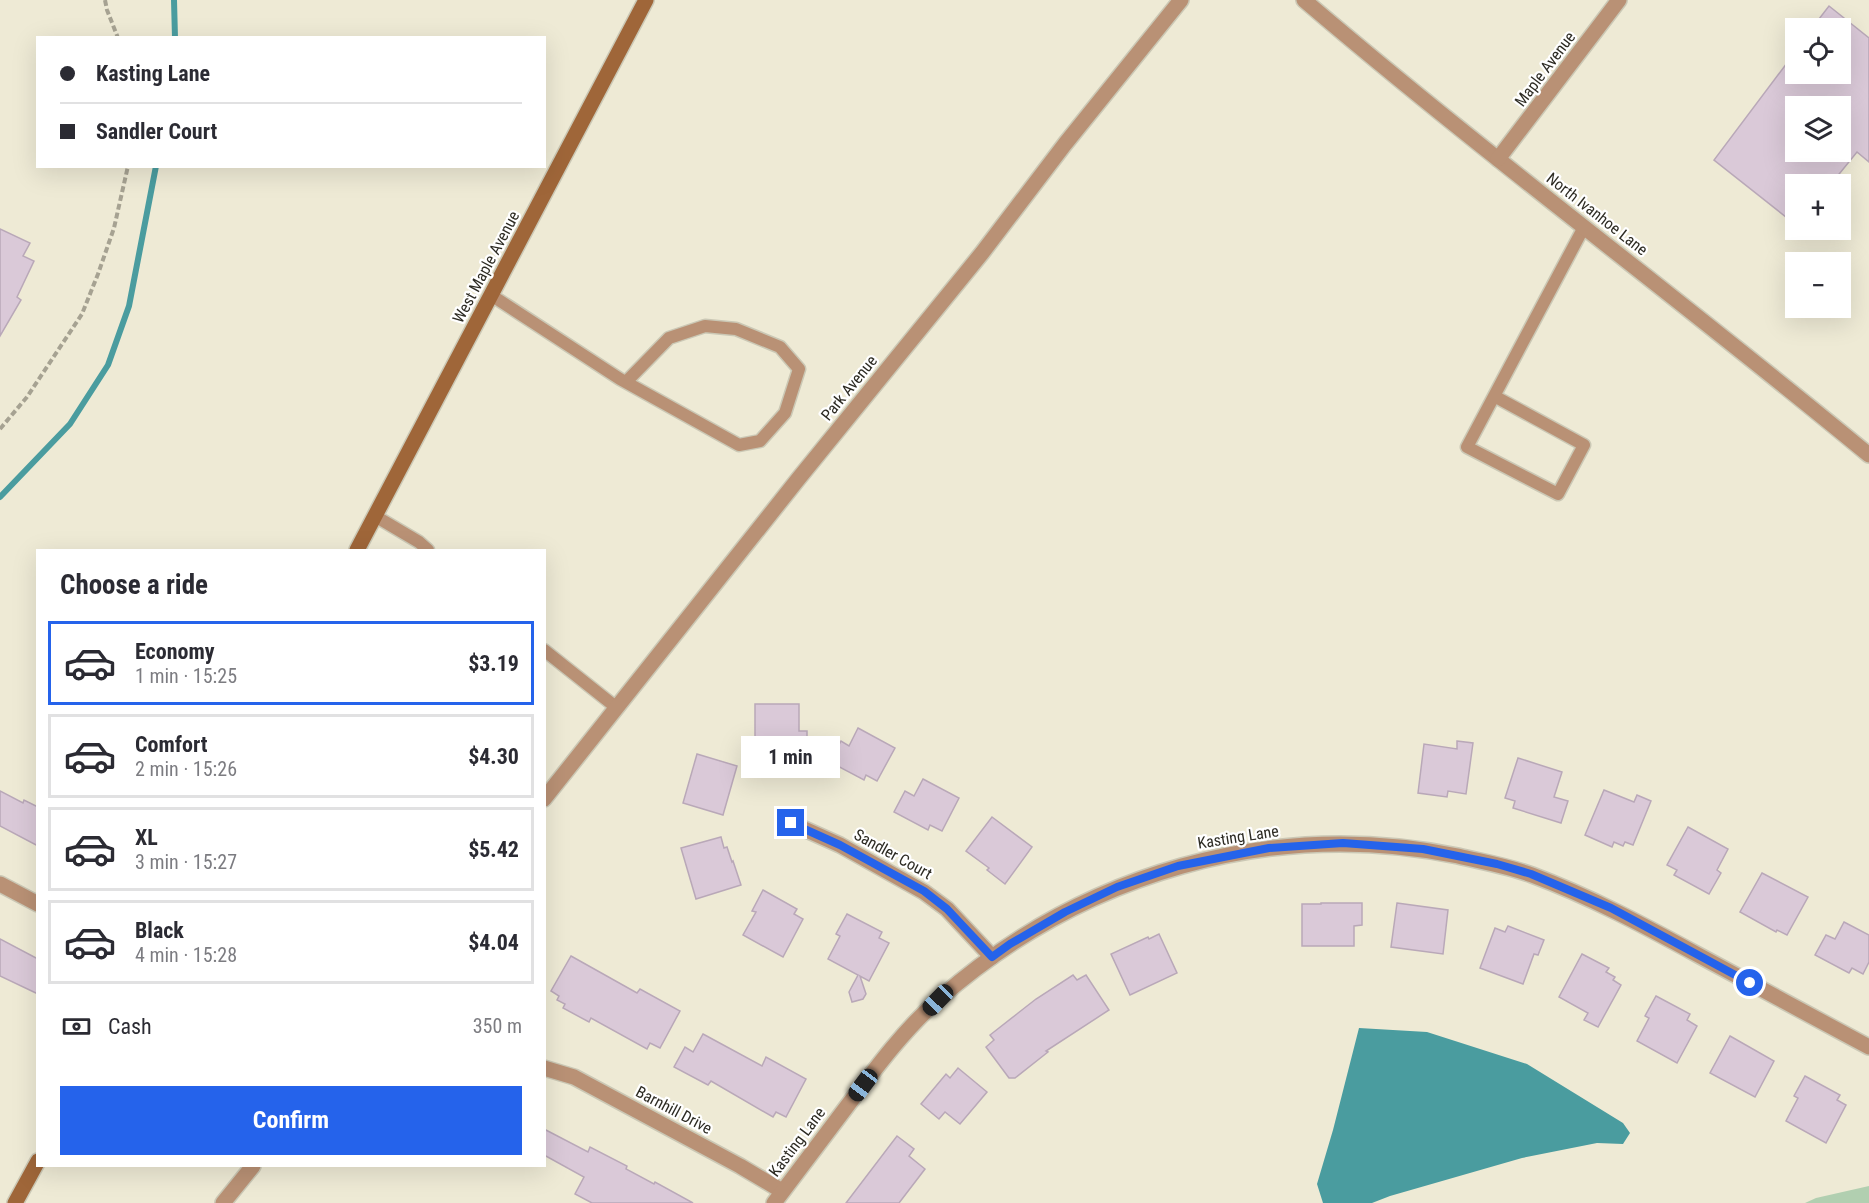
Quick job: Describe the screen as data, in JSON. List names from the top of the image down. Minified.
{"streets":{"main road":["West Maple Avenue"],"street":["Maple Avenue","North Ivanhoe Lane","Park Avenue","Kasting Lane","Sandler Court","Barnhill Drive"]},"crossings":[["Maple Avenue","North Ivanhoe Lane"],["Kasting Lane","Sandler Court"],["Kasting Lane","Barnhill Drive"]],"page":{"map_buttons":["+","−"],"banner":["Kasting Lane","Sandler Court"],"heading":"Choose a ride","list":[{"name":"Economy","note":"1 min · 15:25","value":"$3.19"},{"name":"Comfort","note":"2 min · 15:26","value":"$4.30"},{"name":"XL","note":"3 min · 15:27","value":"$5.42"},{"name":"Black","note":"4 min · 15:28","value":"$4.04"}],"bubble":"1 min","pay":["Cash","350 m"],"buttons":"Confirm"}}
